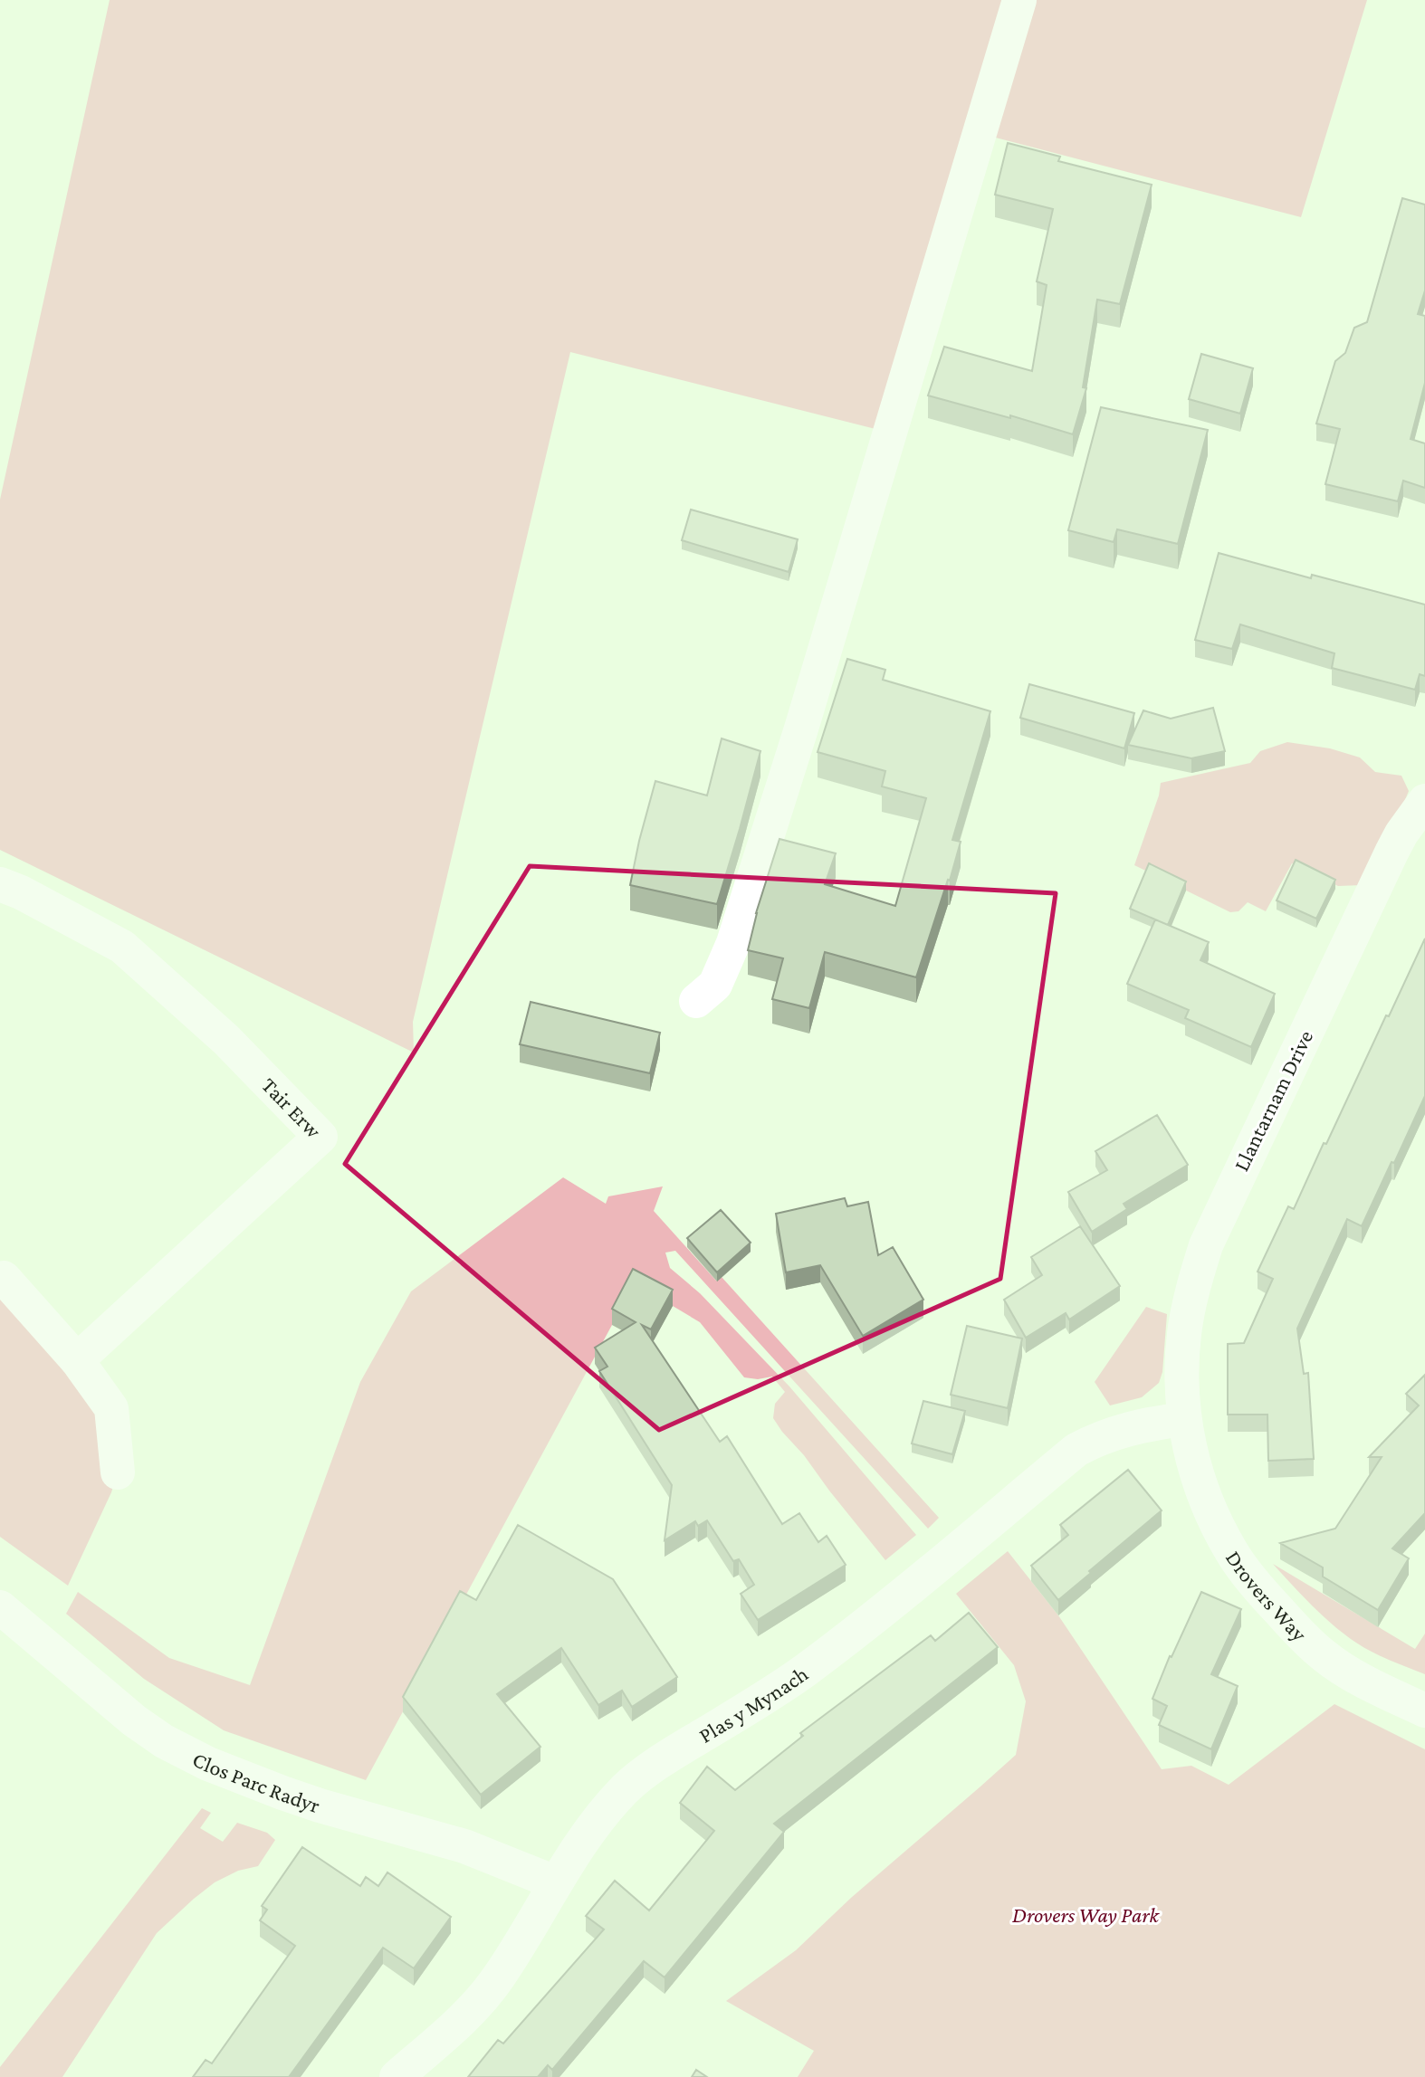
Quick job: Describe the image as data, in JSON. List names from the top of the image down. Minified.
{"streets":{"street":["Llantarnam Drive","Tair Erw","Drovers Way","Plas y Mynach","Clos Parc Radyr"]},"crossings":[["Llantarnam Drive","Drovers Way"],["Llantarnam Drive","Plas y Mynach"],["Drovers Way","Plas y Mynach"],["Plas y Mynach","Clos Parc Radyr"]],"parks":["Drovers Way Park"]}
